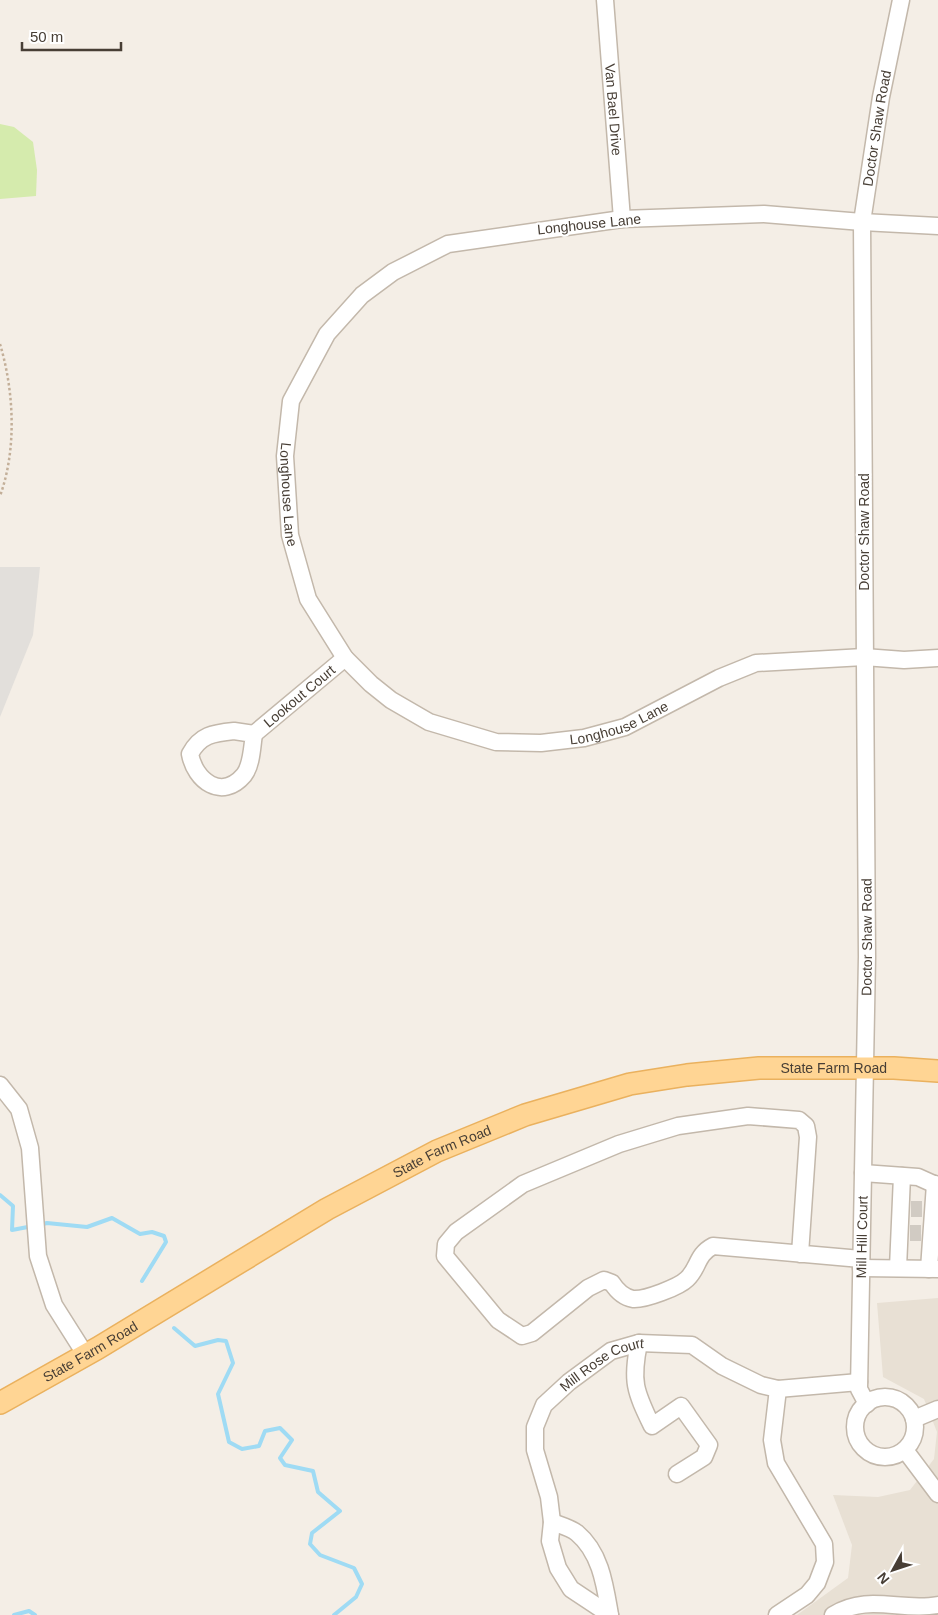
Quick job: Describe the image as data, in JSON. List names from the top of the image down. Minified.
{"streets":{"main road":["State Farm Road"],"street":["Van Bael Drive","Doctor Shaw Road","Longhouse Lane","Lookout Court","Mill Hill Court","Mill Rose Court"]},"crossings":[["Van Bael Drive","Longhouse Lane"],["Doctor Shaw Road","Longhouse Lane"],["Doctor Shaw Road","State Farm Road"],["Doctor Shaw Road","Mill Hill Court"],["Longhouse Lane","Lookout Court"],["State Farm Road","Mill Hill Court"],["Mill Hill Court","Mill Rose Court"]],"scale_bar":"50 m","north":"bottom left"}
